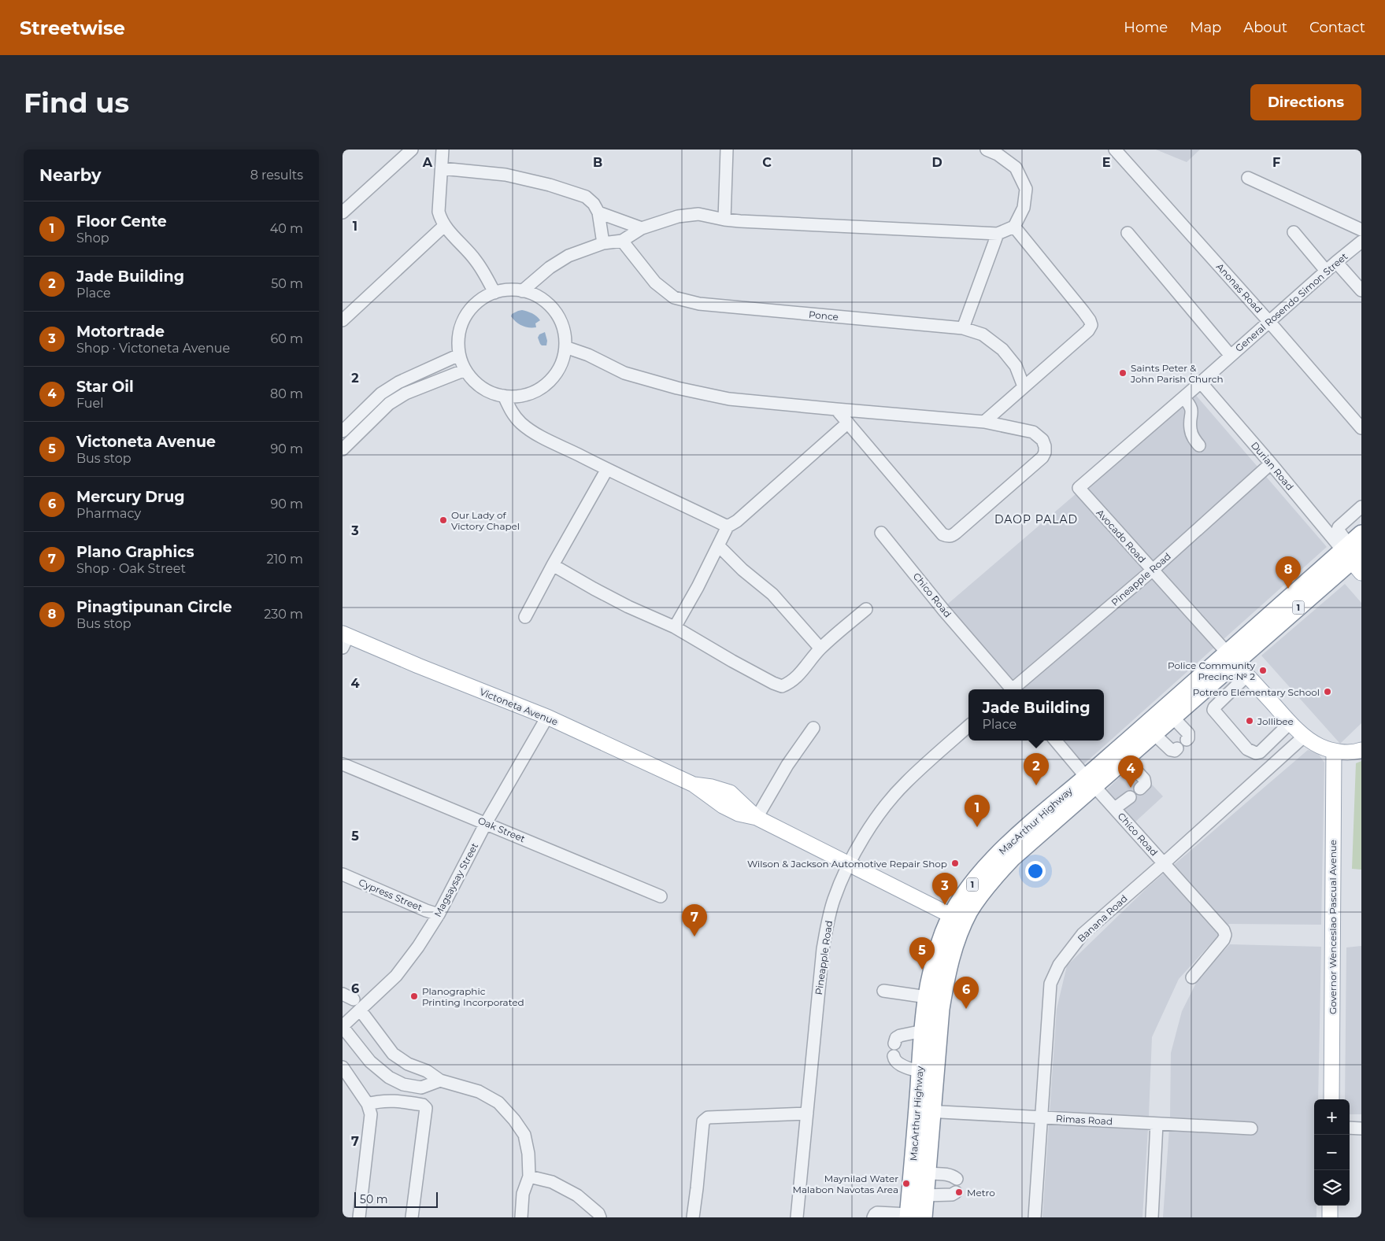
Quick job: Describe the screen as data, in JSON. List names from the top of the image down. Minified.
{"streets":{"highway":["1","MacArthur Highway"],"main road":["Victoneta Avenue","Governor Wenceslao Pascual Avenue"],"street":["Anonas Road","General Rosendo Simon Street","Ponce","Durian Road","Avocado Road","Pineapple Road","Chico Road","Oak Street","Magsaysay Street","Cypress Street","Banana Road","Rimas Road"]},"crossings":[["Anonas Road","General Rosendo Simon Street"],["General Rosendo Simon Street","Durian Road"],["General Rosendo Simon Street","Avocado Road"],["Durian Road","Pineapple Road"],["Durian Road","MacArthur Highway"],["Avocado Road","Pineapple Road"],["Avocado Road","MacArthur Highway"],["Pineapple Road","Victoneta Avenue"],["Chico Road","MacArthur Highway"],["Chico Road","Banana Road"],["Victoneta Avenue","MacArthur Highway"],["Victoneta Avenue","Magsaysay Street"],["MacArthur Highway","Rimas Road"],["Oak Street","Magsaysay Street"],["Magsaysay Street","Cypress Street"],["Banana Road","Rimas Road"]],"districts":["DAOP PALAD"],"places":["Saints Peter & John Parish Church","Our Lady of Victory Chapel","Police Community Precinc № 2","Potrero Elementary School","Jollibee","Wilson & Jackson Automotive Repair Shop","Planographic Printing Incorporated","Maynilad Water Malabon Navotas Area","Metro"],"scale_bar":"50 m","page":{"header":"Streetwise","nav":["Home","Map","About","Contact"],"buttons":"Directions","title":"Find us","heading":["Nearby","8 results"],"list":[{"mark":"1","name":"Floor Cente","note":"Shop","value":"40 m"},{"mark":"2","name":"Jade Building","note":"Place","value":"50 m"},{"mark":"3","name":"Motortrade","note":"Shop · Victoneta Avenue","value":"60 m"},{"mark":"4","name":"Star Oil","note":"Fuel","value":"80 m"},{"mark":"5","name":"Victoneta Avenue","note":"Bus stop","value":"90 m"},{"mark":"6","name":"Mercury Drug","note":"Pharmacy","value":"90 m"},{"mark":"7","name":"Plano Graphics","note":"Shop · Oak Street","value":"210 m"},{"mark":"8","name":"Pinagtipunan Circle","note":"Bus stop","value":"230 m"}],"pins":["8","2","4","1","3","7","5","6"],"popup":["Jade Building","Place"],"map_buttons":["+","−"],"scale":"50 m"},"grid":{"columns":["A","B","C","D","E","F"],"rows":["1","2","3","4","5","6","7"]}}
